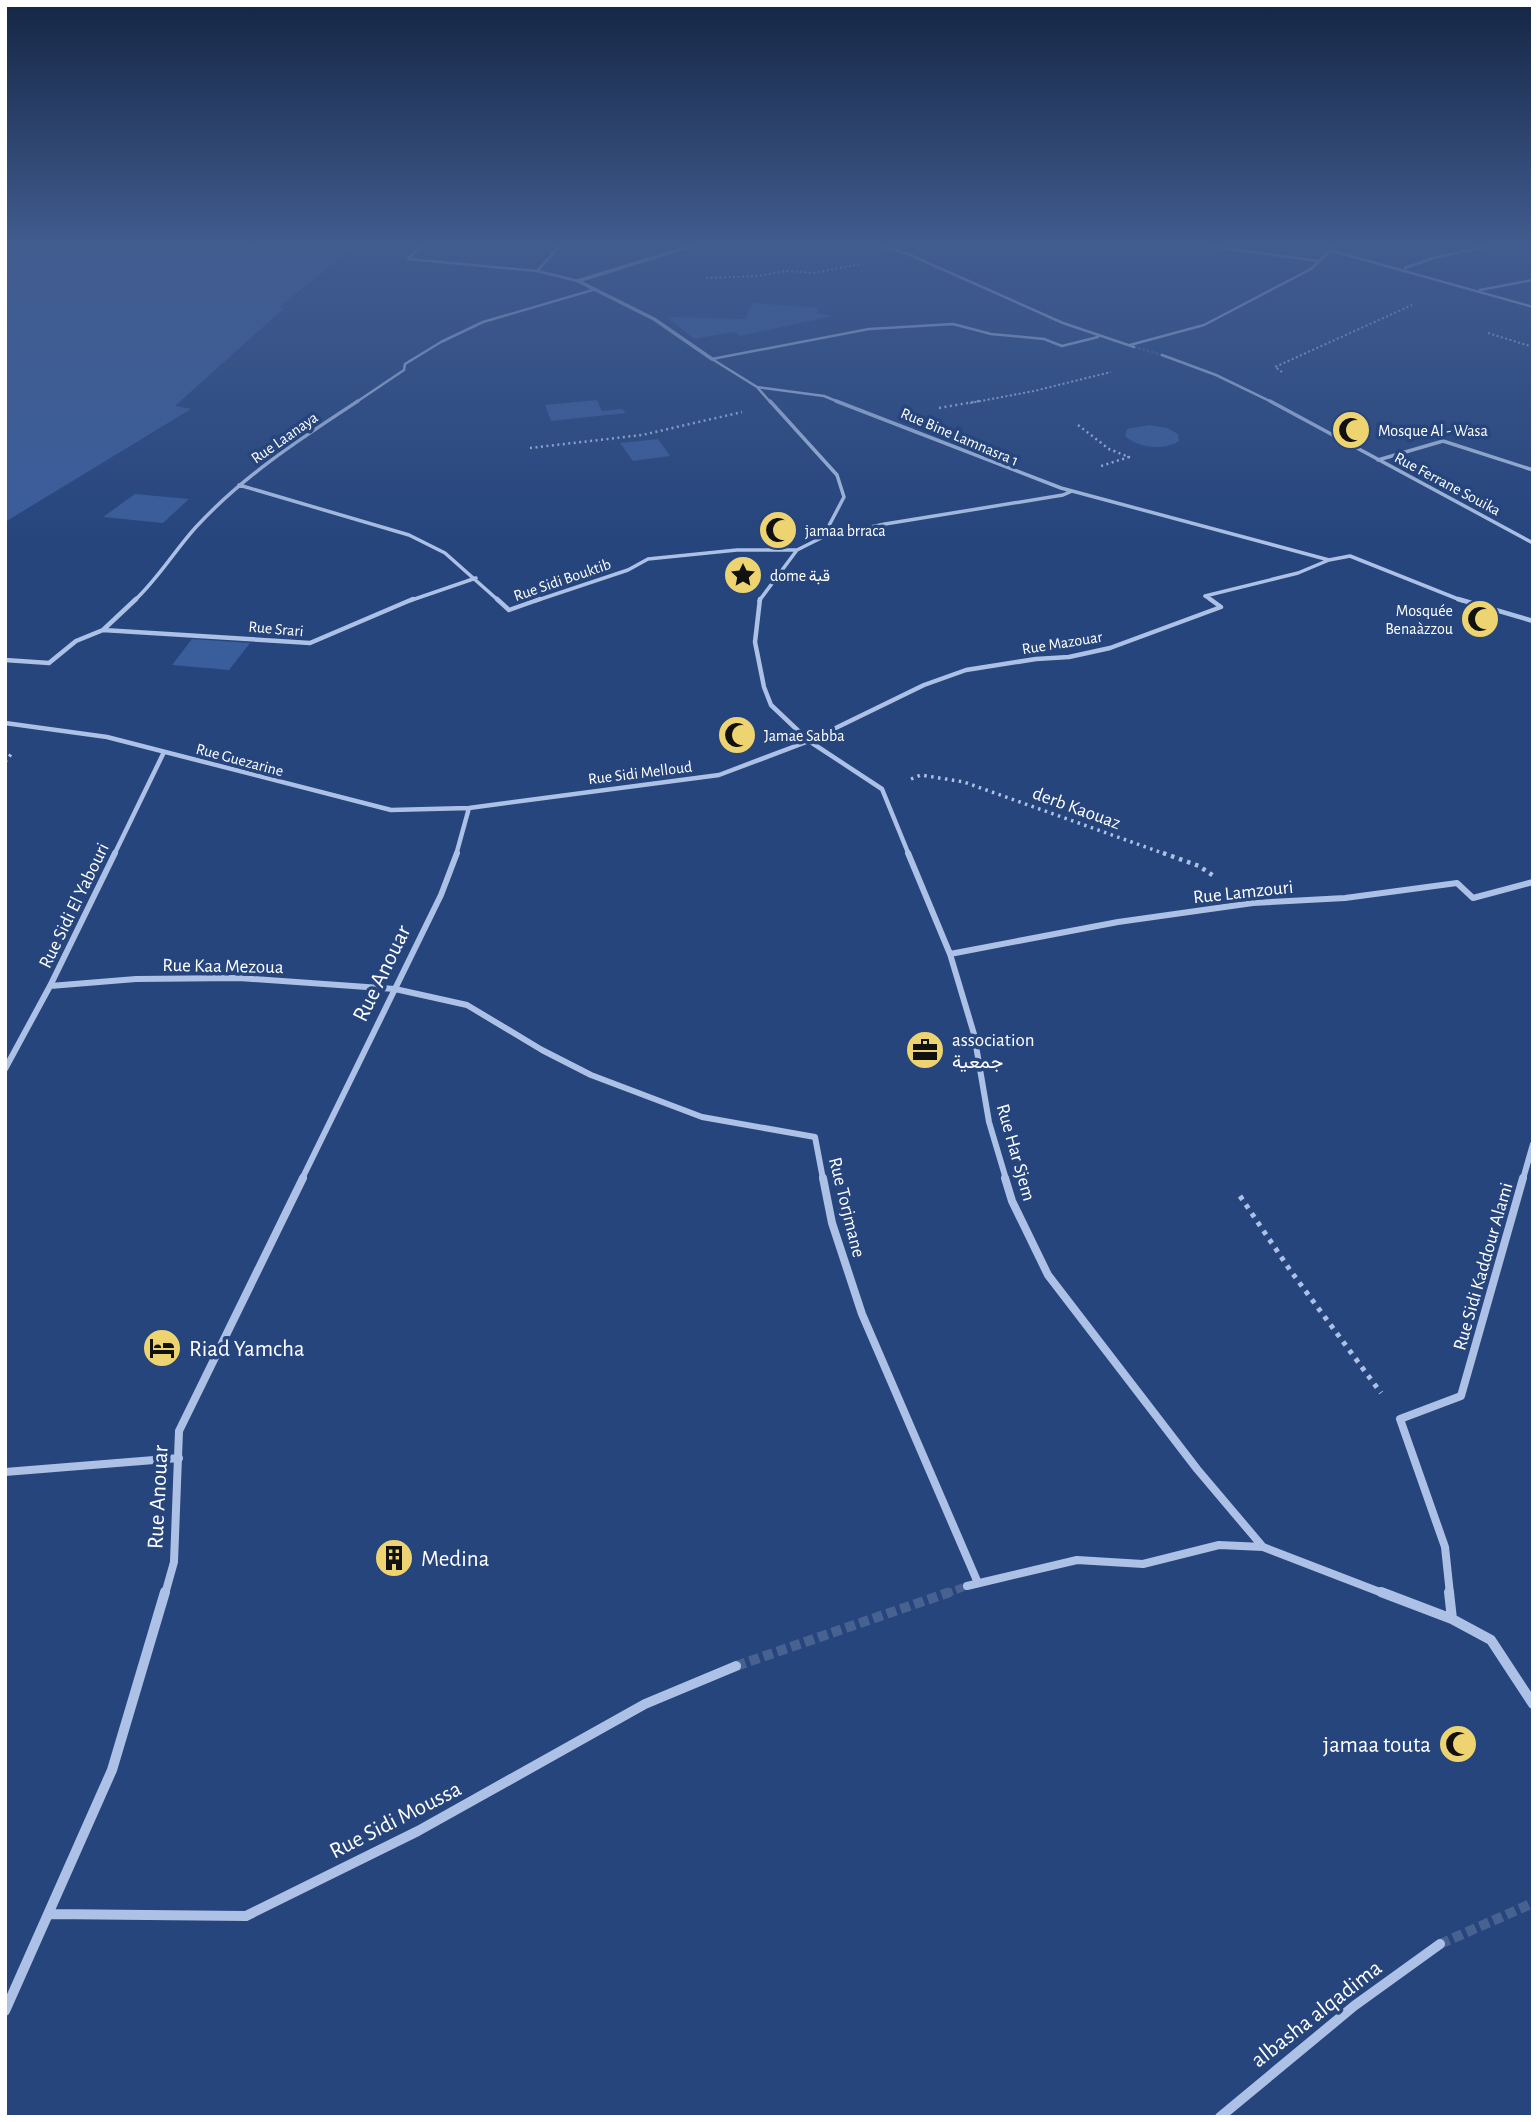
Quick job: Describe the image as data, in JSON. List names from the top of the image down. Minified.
{"streets":{"street":["Rue Bine Lamnasra 1","Rue Laanaya","Rue Ferrane Souika","Rue Sidi Bouktib","Rue Srari","Rue Mazouar","Rue Guezarine","Rue Sidi Melloud","Rue Lamzouri","Rue Sidi El Yabouri","Rue Kaa Mezoua","Rue Anouar","Rue Har Sjem","Rue Torjmane","Rue Sidi Kaddour Alami","Rue Sidi Moussa","albasha alqadima"],"path":["derb Kaouaz"]},"crossings":[["Rue Bine Lamnasra 1","Rue Mazouar"],["Rue Laanaya","Rue Sidi Bouktib"],["Rue Laanaya","Rue Srari"],["Rue Sidi Bouktib","Rue Srari"],["Rue Mazouar","Rue Sidi Melloud"],["Rue Guezarine","Rue Sidi Melloud"],["Rue Guezarine","Rue Sidi El Yabouri"],["Rue Guezarine","Rue Anouar"],["Rue Sidi Melloud","Rue Anouar"],["derb Kaouaz","Rue Lamzouri"],["derb Kaouaz","Rue Har Sjem"],["Rue Lamzouri","Rue Har Sjem"],["Rue Sidi El Yabouri","Rue Kaa Mezoua"],["Rue Kaa Mezoua","Rue Anouar"],["Rue Kaa Mezoua","Rue Torjmane"],["Rue Anouar","Rue Torjmane"],["Rue Anouar","Rue Sidi Moussa"]],"places":{"mosque":["Mosque Al - Wasa","jamaa brraca","Mosquée Benaàzzou","Jamae Sabba","jamaa touta"],"place":["dome قبة"],"office":["association جمعية"],"hotel":["Riad Yamcha"],"building":["Medina"]}}
